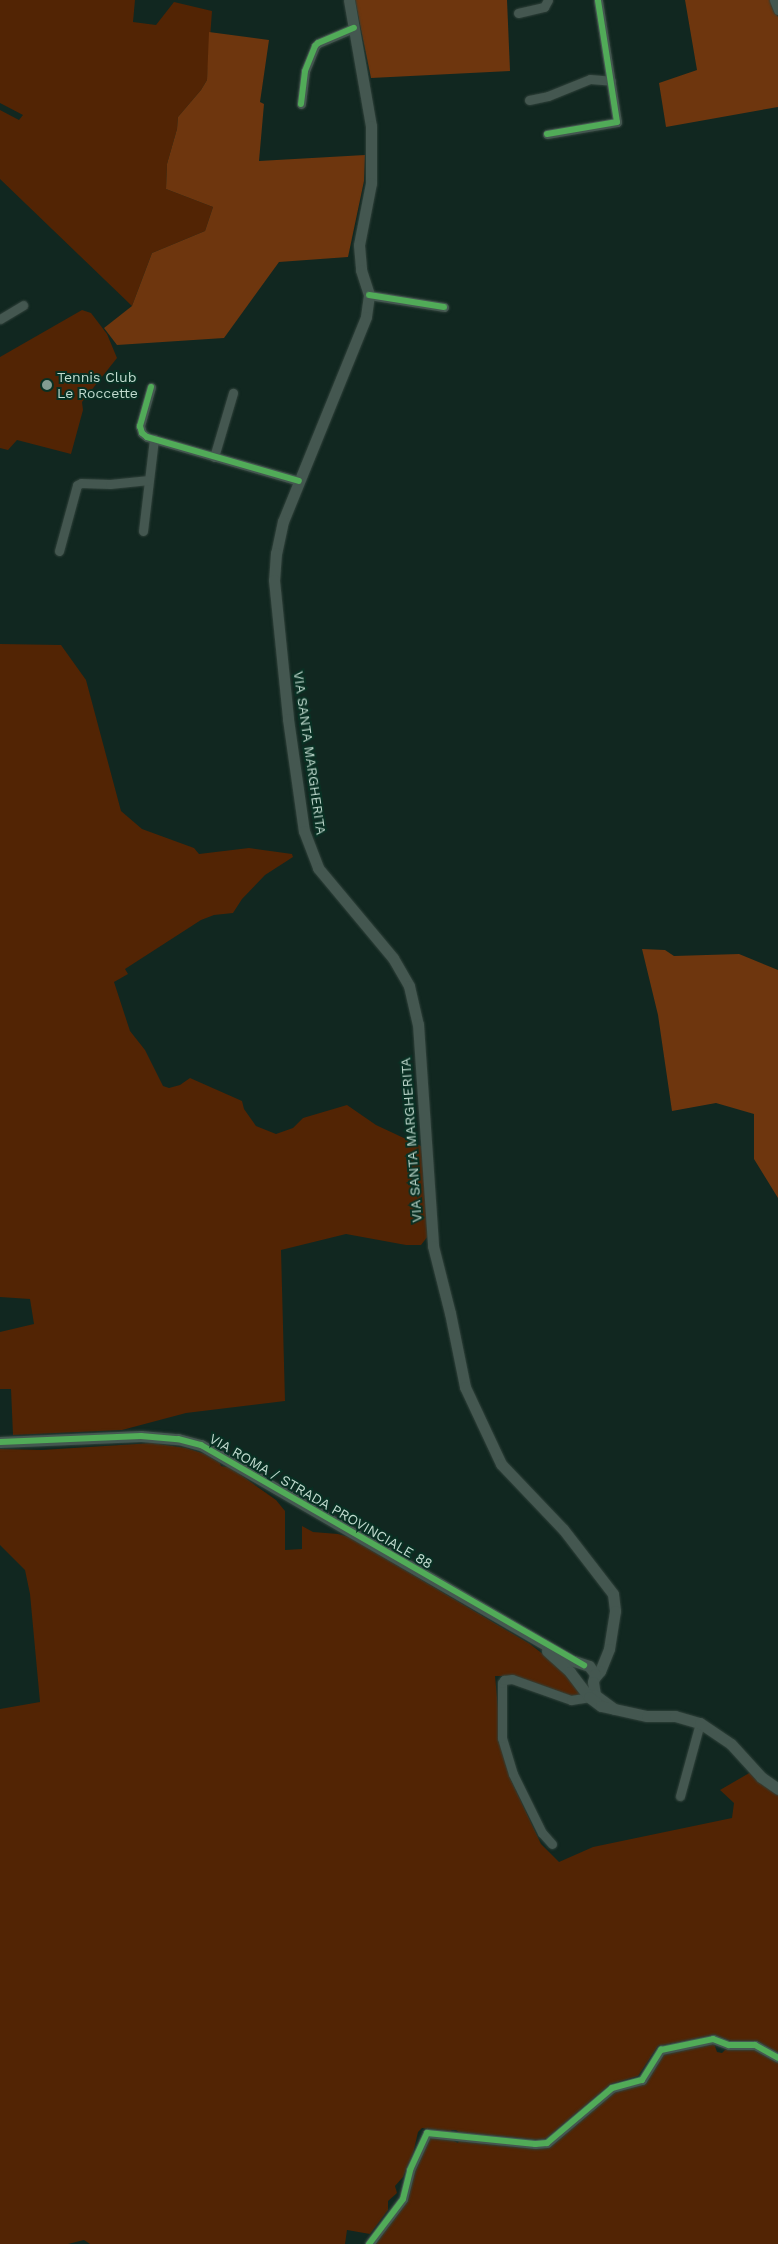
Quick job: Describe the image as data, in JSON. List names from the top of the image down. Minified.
{"streets":{"main road":["VIA SANTA MARGHERITA","VIA ROMA / STRADA PROVINCIALE 88"]},"places":["Tennis Club Le Roccette"]}
